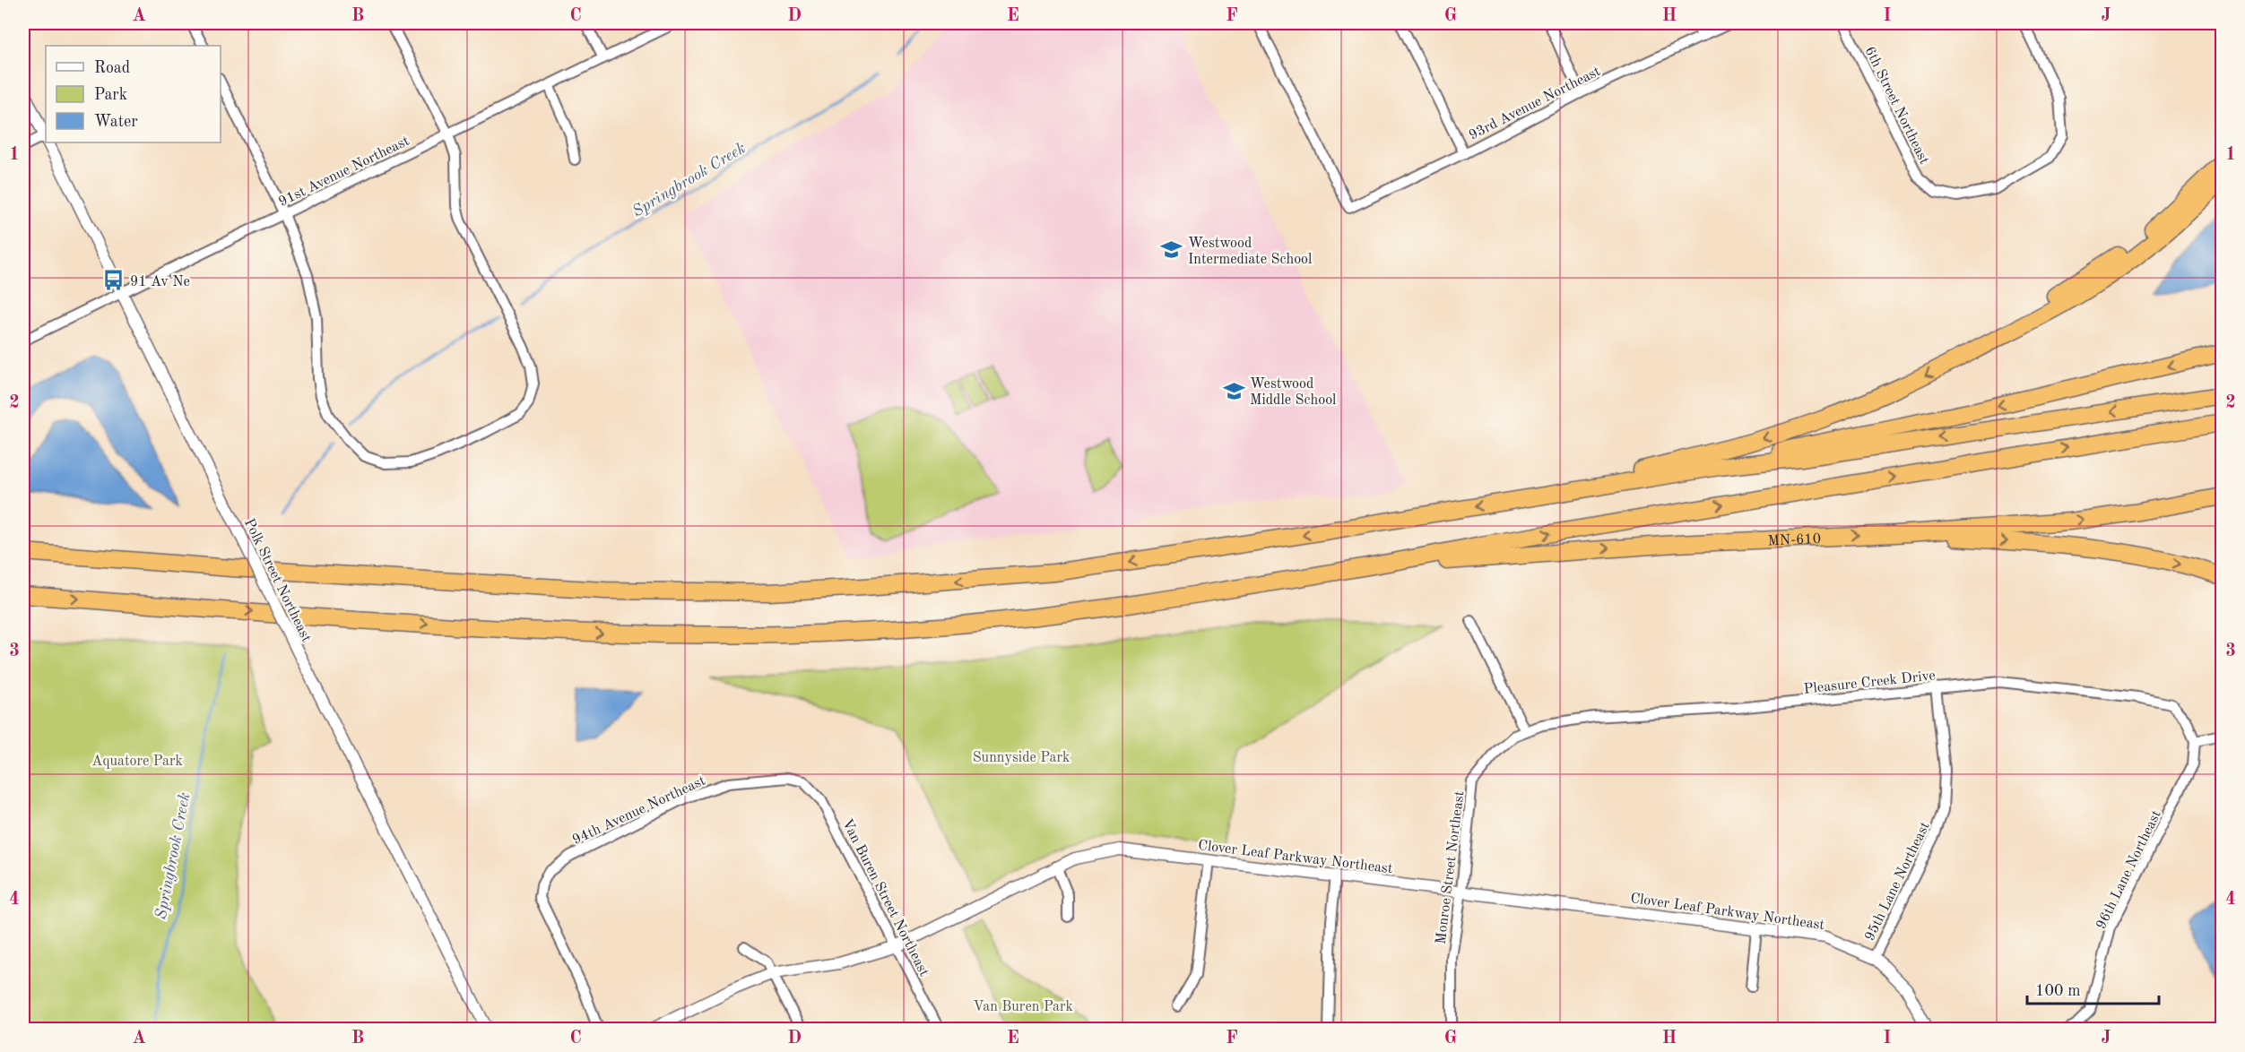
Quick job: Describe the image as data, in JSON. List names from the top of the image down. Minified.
{"streets":{"highway":["MN-610"],"street":["93rd Avenue Northeast","6th Street Northeast","91st Avenue Northeast","Polk Street Northeast","Pleasure Creek Drive","94th Avenue Northeast","Clover Leaf Parkway Northeast","Monroe Street Northeast","96th Lane Northeast","95th Lane Northeast","Van Buren Street Northeast"]},"crossings":[["91st Avenue Northeast","Polk Street Northeast"],["Pleasure Creek Drive","Monroe Street Northeast"],["Pleasure Creek Drive","96th Lane Northeast"],["Pleasure Creek Drive","95th Lane Northeast"],["94th Avenue Northeast","Van Buren Street Northeast"],["Clover Leaf Parkway Northeast","Monroe Street Northeast"],["Clover Leaf Parkway Northeast","95th Lane Northeast"],["Clover Leaf Parkway Northeast","Van Buren Street Northeast"]],"water":["Springbrook Creek"],"parks":["Sunnyside Park","Aquatore Park","Van Buren Park"],"places":{"school or university":["Westwood Intermediate School","Westwood Middle School"],"bus stop":["91 Av Ne"]},"legend":["Road","Park","Water"],"scale_bar":"100 m","grid":{"columns":["A","B","C","D","E","F","G","H","I","J"],"rows":["1","2","3","4"]}}
